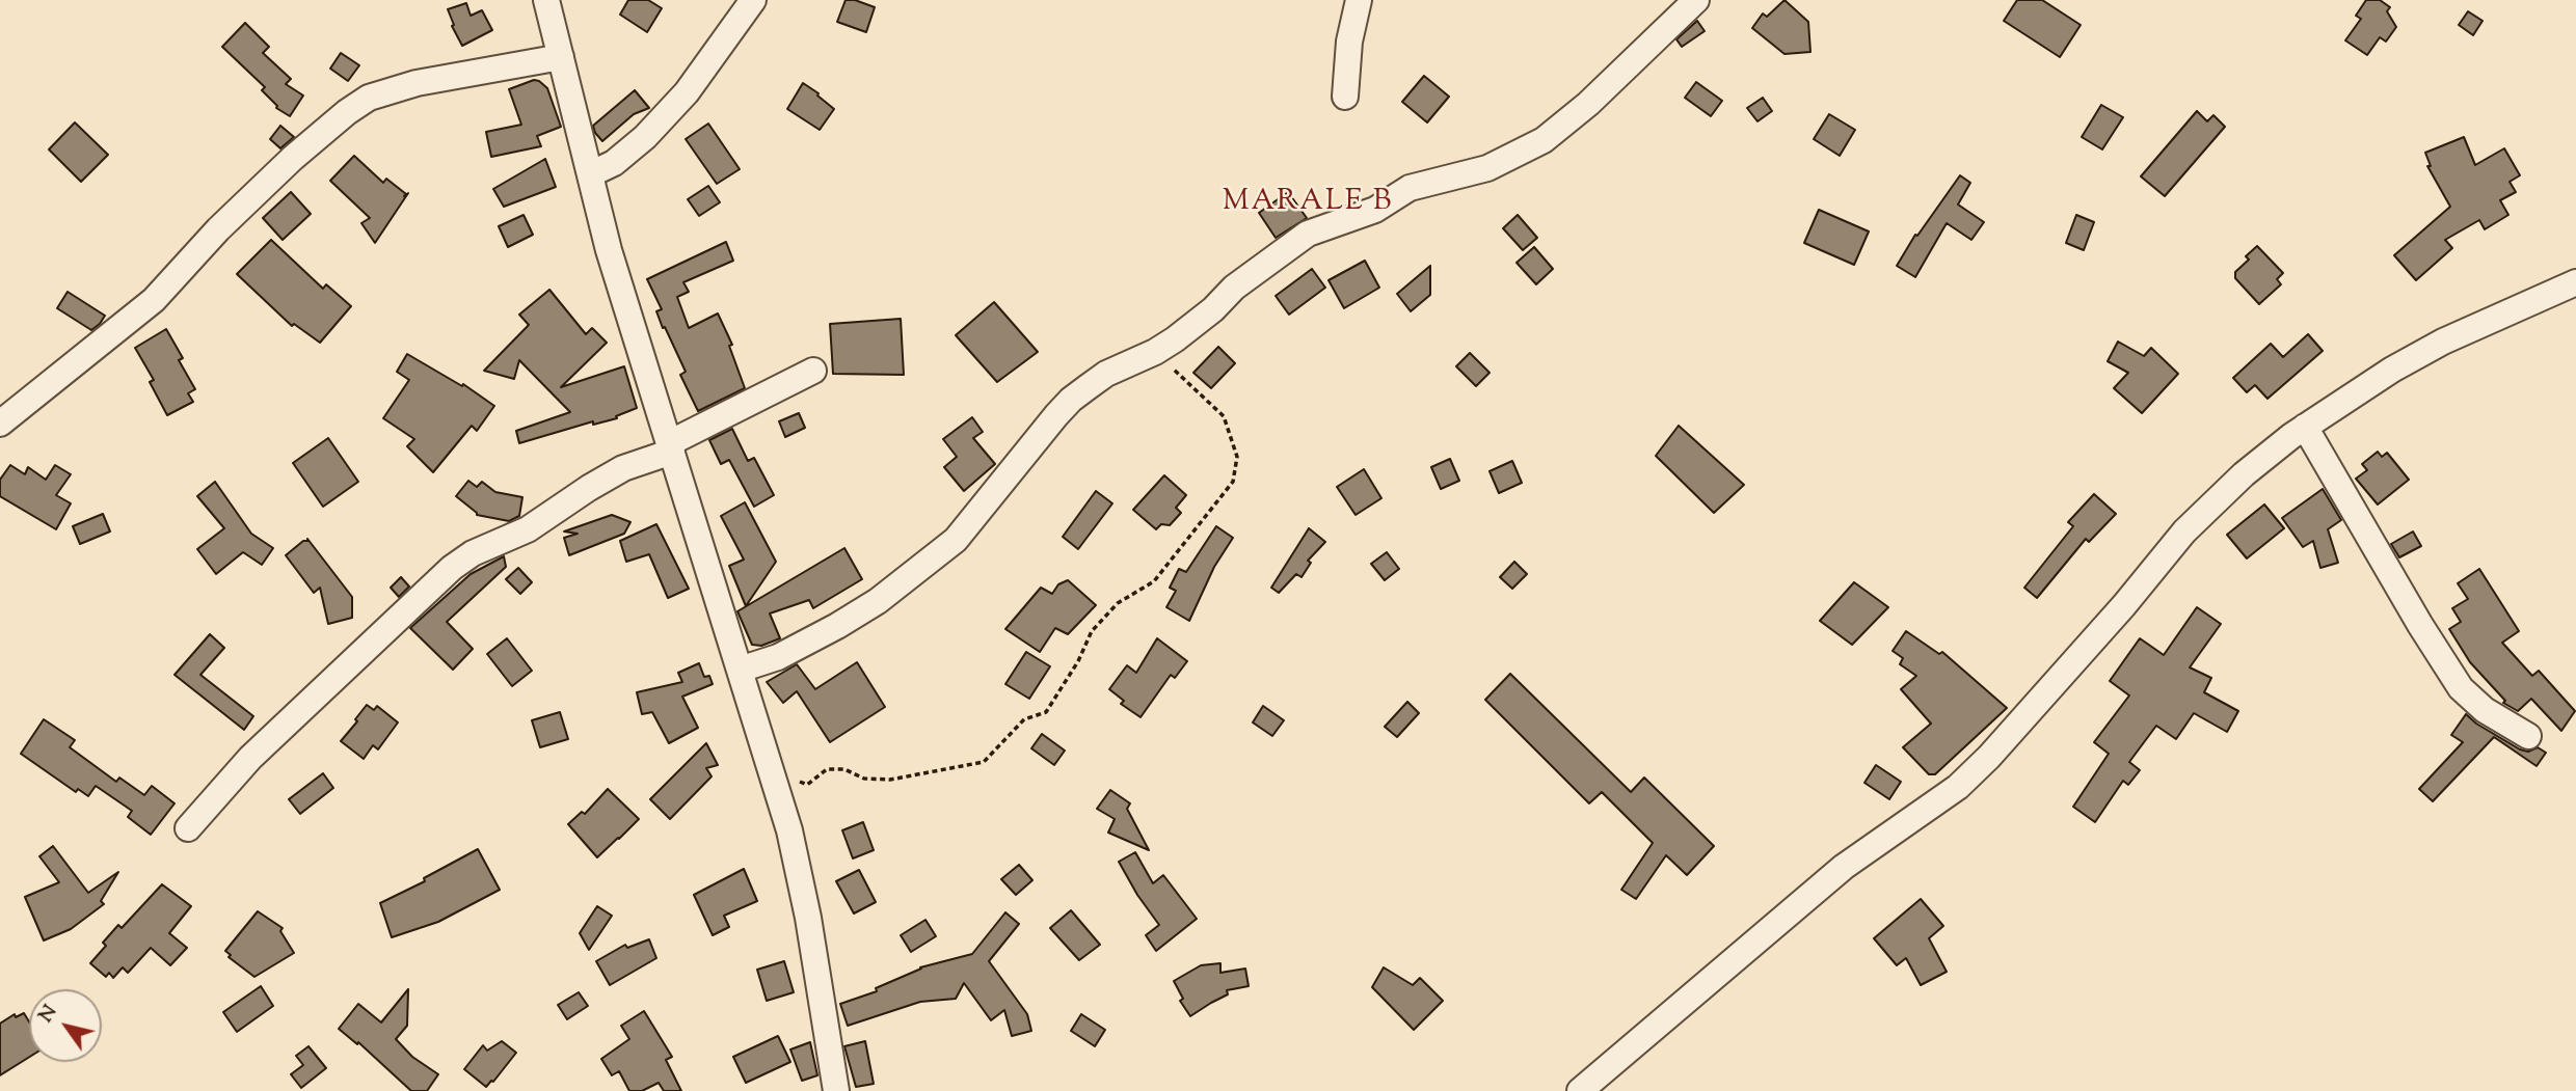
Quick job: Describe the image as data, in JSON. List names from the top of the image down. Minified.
{"districts":["MARALE B"],"north":"top left"}
